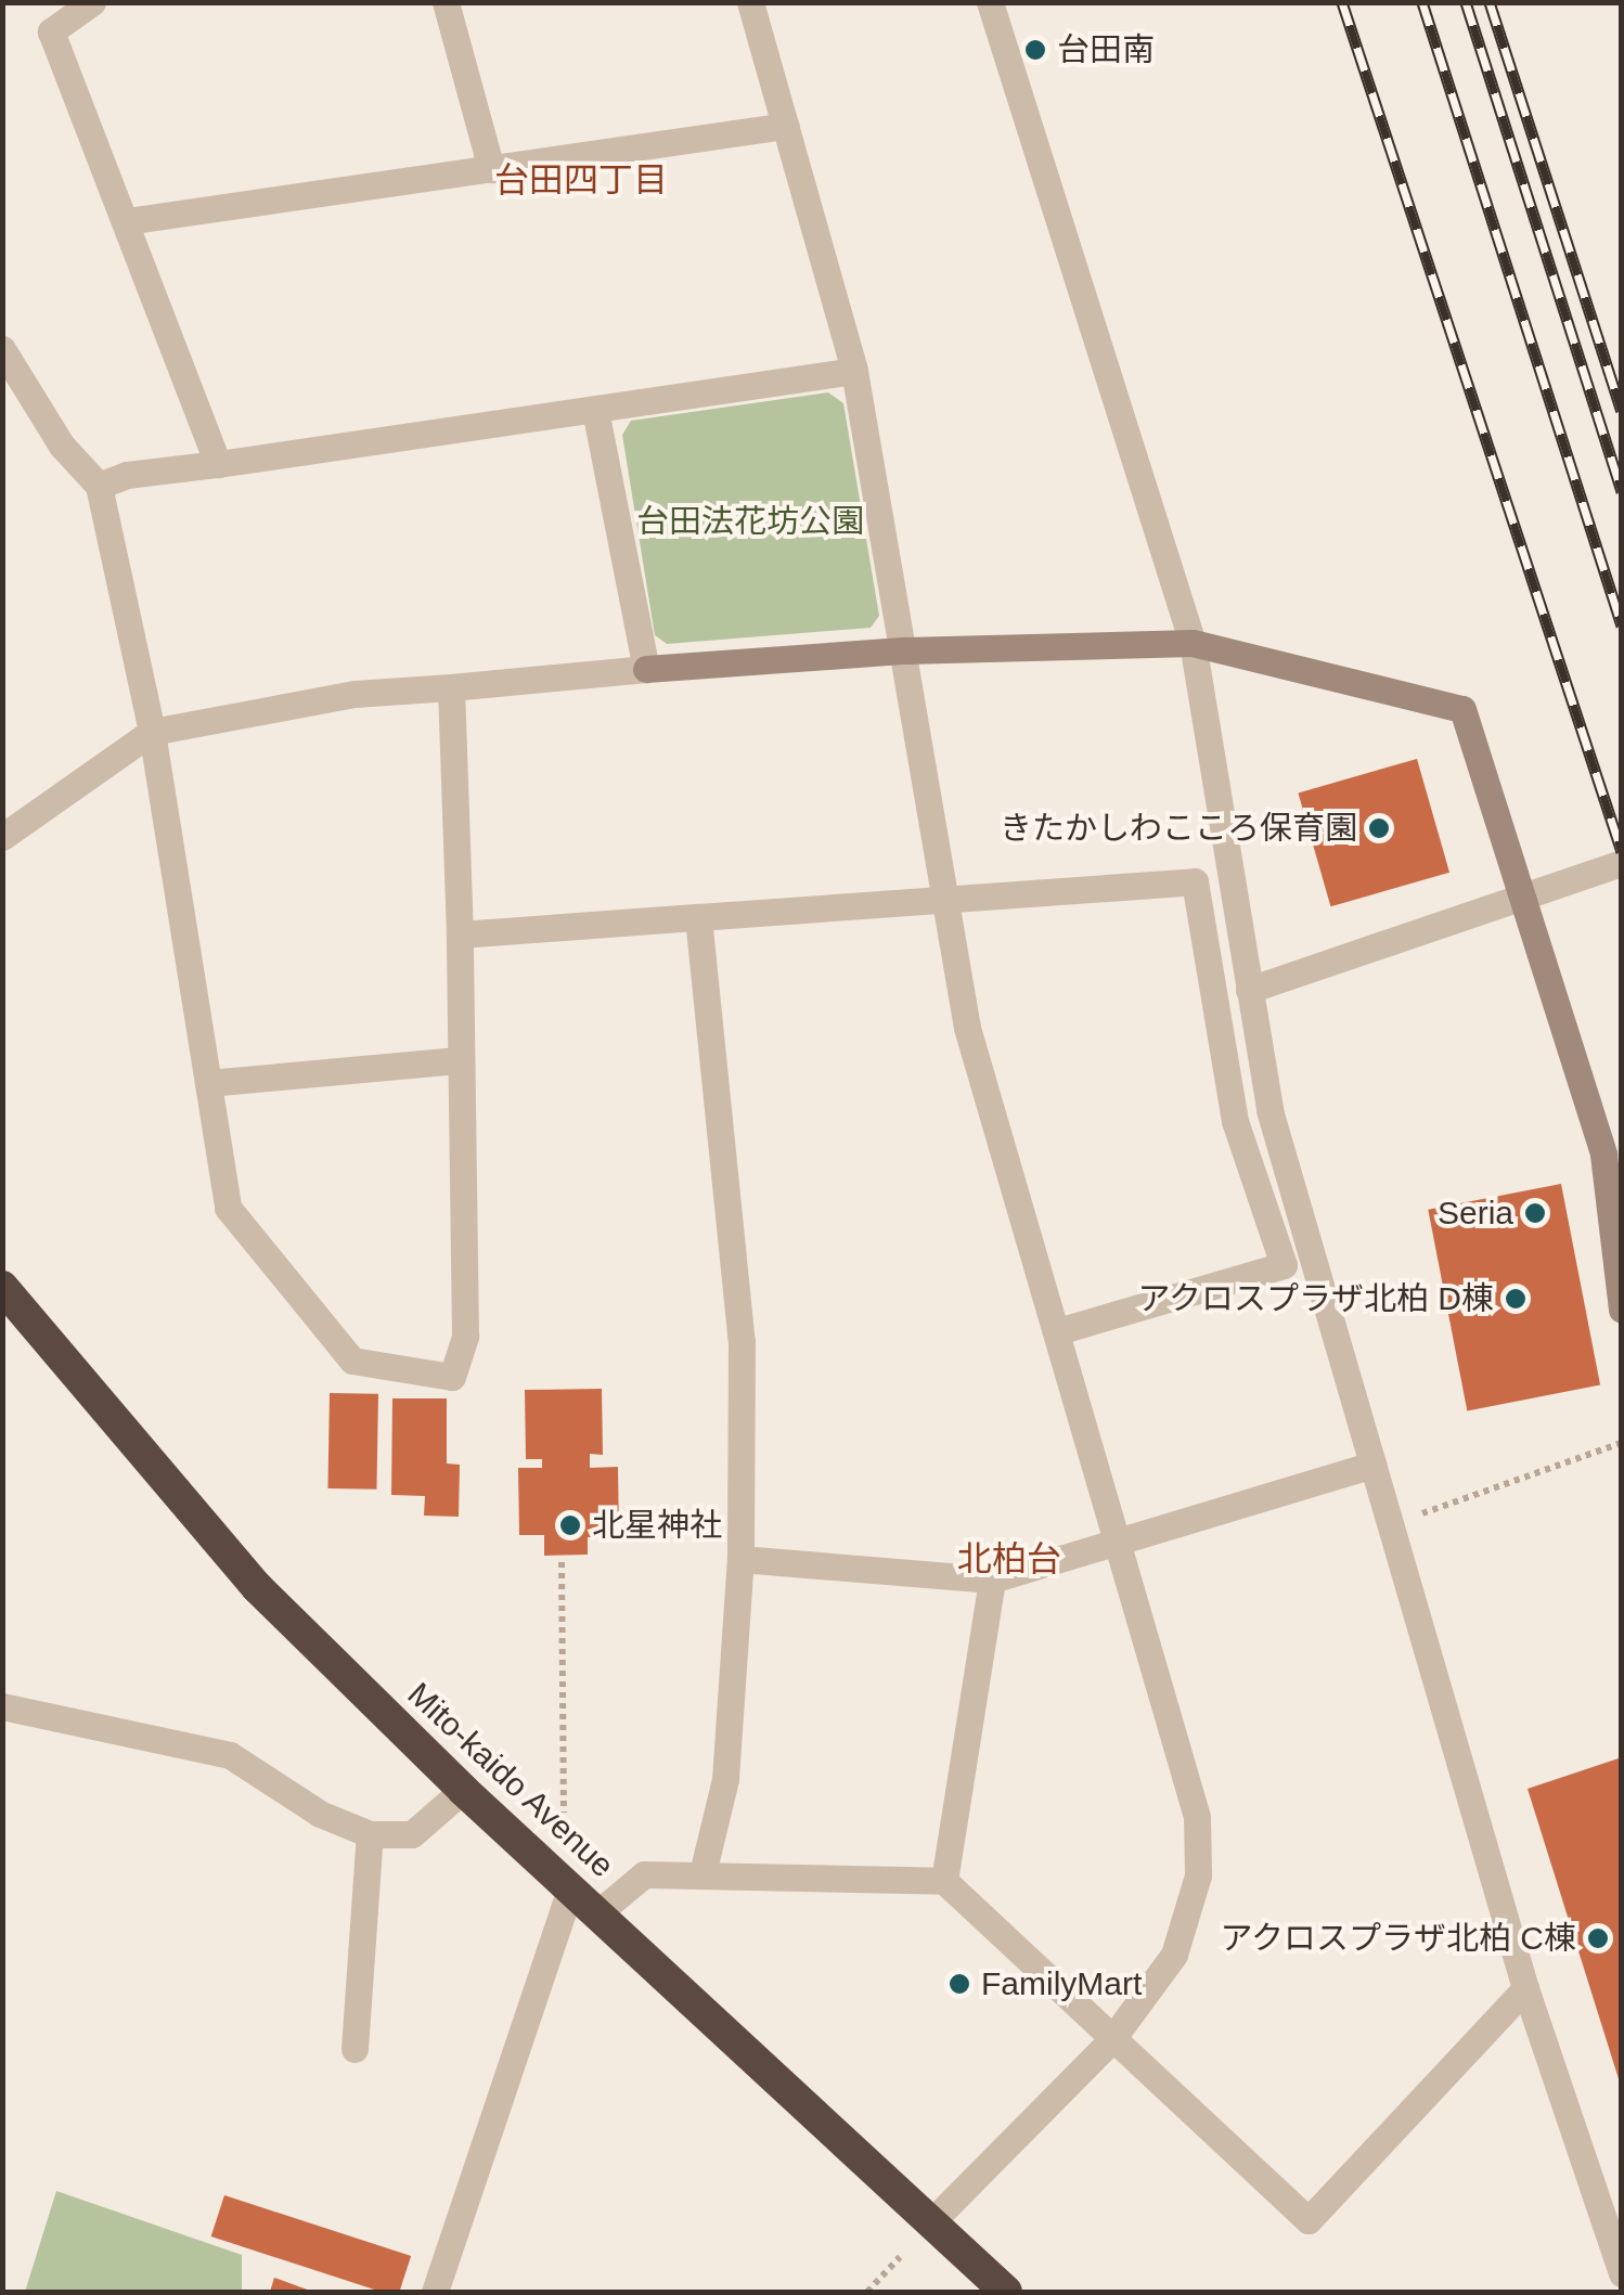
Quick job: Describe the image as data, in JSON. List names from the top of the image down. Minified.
{"streets":{"highway":["Mito-kaido Avenue"]},"districts":["台田四丁目","北柏台"],"parks":["台田法花坊公園"],"places":["台田南","きたかしわこころ保育園","Seria","アクロスプラザ北柏 D棟","北星神社","アクロスプラザ北柏 C棟","FamilyMart"]}
